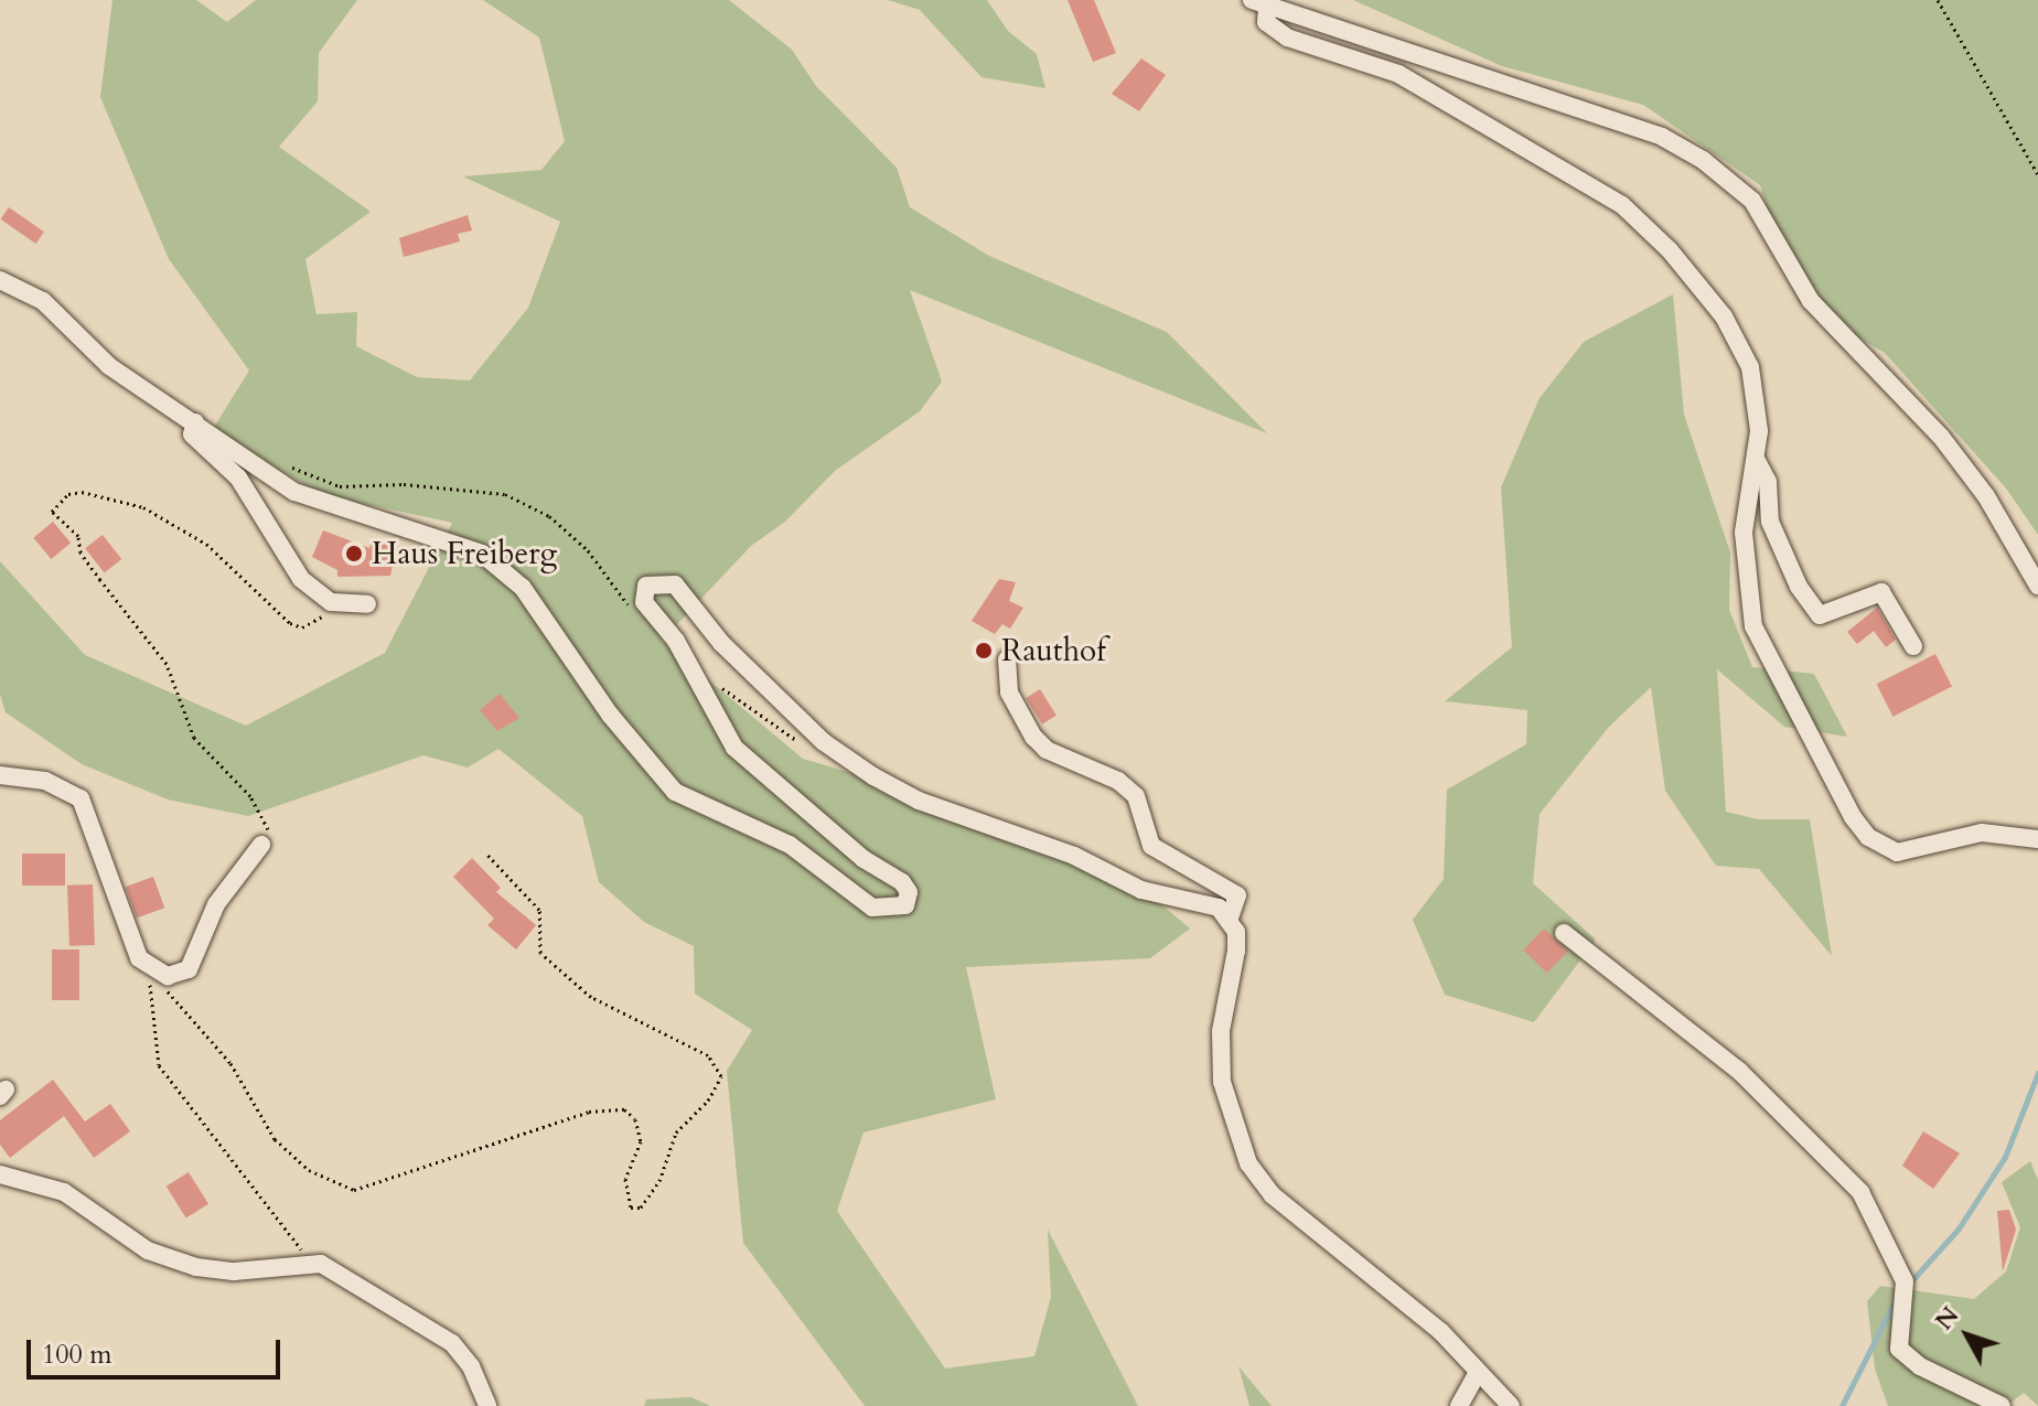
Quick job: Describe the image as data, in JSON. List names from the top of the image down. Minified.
{"places":["Haus Freiberg","Rauthof"],"scale_bar":"100 m","north":"top left"}
